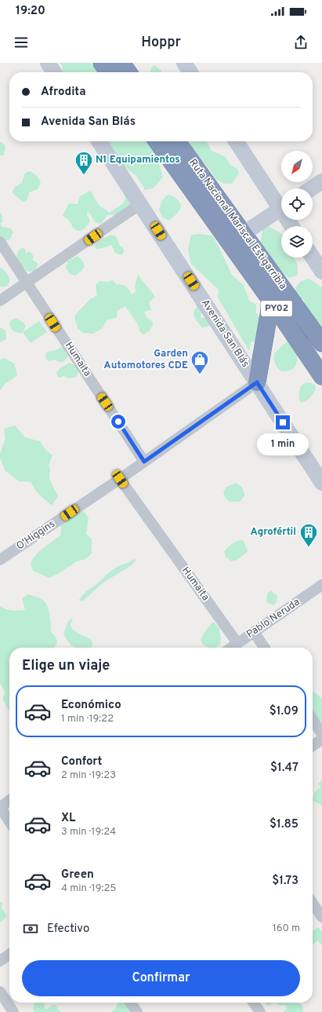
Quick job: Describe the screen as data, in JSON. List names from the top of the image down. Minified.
{"streets":{"highway":["Ruta Nacional Mariscal Estigarribia","PY02"],"street":["Avenida San Blás","Humaita","O'Higgins","Pablo Neruda"]},"crossings":[["Avenida San Blás","O'Higgins"],["Humaita","O'Higgins"],["Humaita","Pablo Neruda"]],"places":{"building":["N1 Equipamientos","Agrofértil"],"shop":["Garden Automotores CDE"]},"north":"bottom left","page":{"status":"19:20","header":"Hoppr","banner":["Afrodita","Avenida San Blás"],"bubble":"1 min","heading":"Elige un viaje","list":[{"name":"Económico","note":"1 min · 19:22","value":"$1.09"},{"name":"Confort","note":"2 min · 19:23","value":"$1.47"},{"name":"XL","note":"3 min · 19:24","value":"$1.85"},{"name":"Green","note":"4 min · 19:25","value":"$1.73"}],"pay":["Efectivo","160 m"],"buttons":"Confirmar"}}
